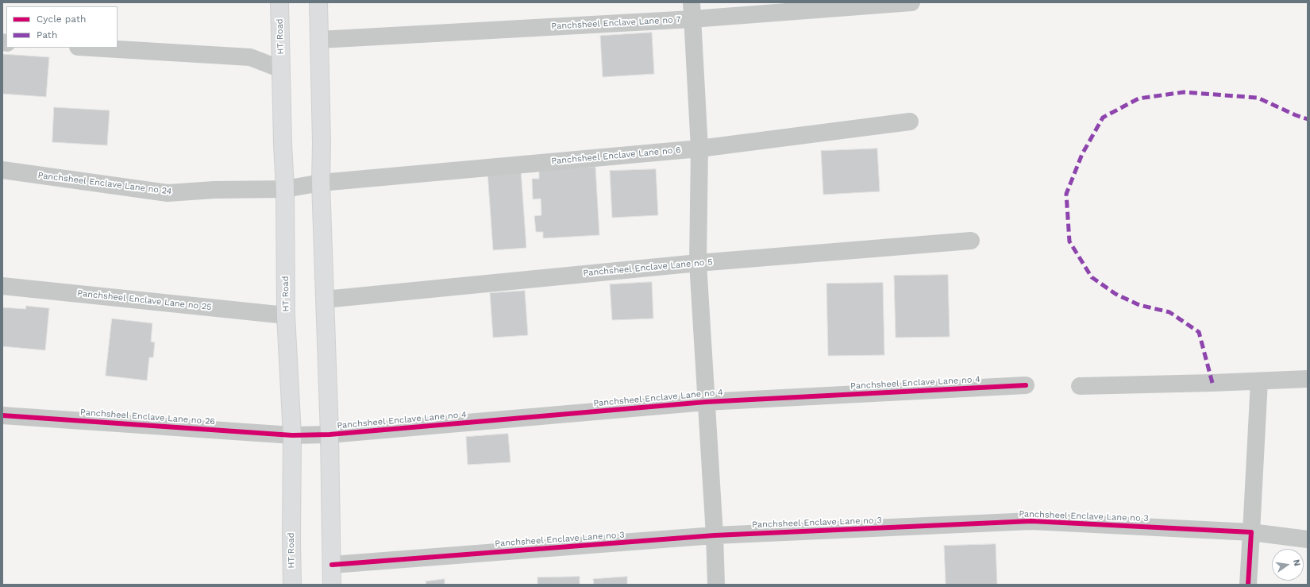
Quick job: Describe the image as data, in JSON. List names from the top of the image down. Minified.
{"streets":{"street":["Panchsheel Enclave Lane no 7","HT Road","Panchsheel Enclave Lane no 6","Panchsheel Enclave Lane no 24","Panchsheel Enclave Lane no 5","Panchsheel Enclave Lane no 25","Panchsheel Enclave Lane no 4","Panchsheel Enclave Lane no 26","Panchsheel Enclave Lane no 3"]},"crossings":[["HT Road","Panchsheel Enclave Lane no 24"],["HT Road","Panchsheel Enclave Lane no 25"],["HT Road","Panchsheel Enclave Lane no 4"],["HT Road","Panchsheel Enclave Lane no 26"],["Panchsheel Enclave Lane no 6","Panchsheel Enclave Lane no 24"],["Panchsheel Enclave Lane no 4","Panchsheel Enclave Lane no 26"]],"legend":["Cycle path","Path"],"north":"right"}
